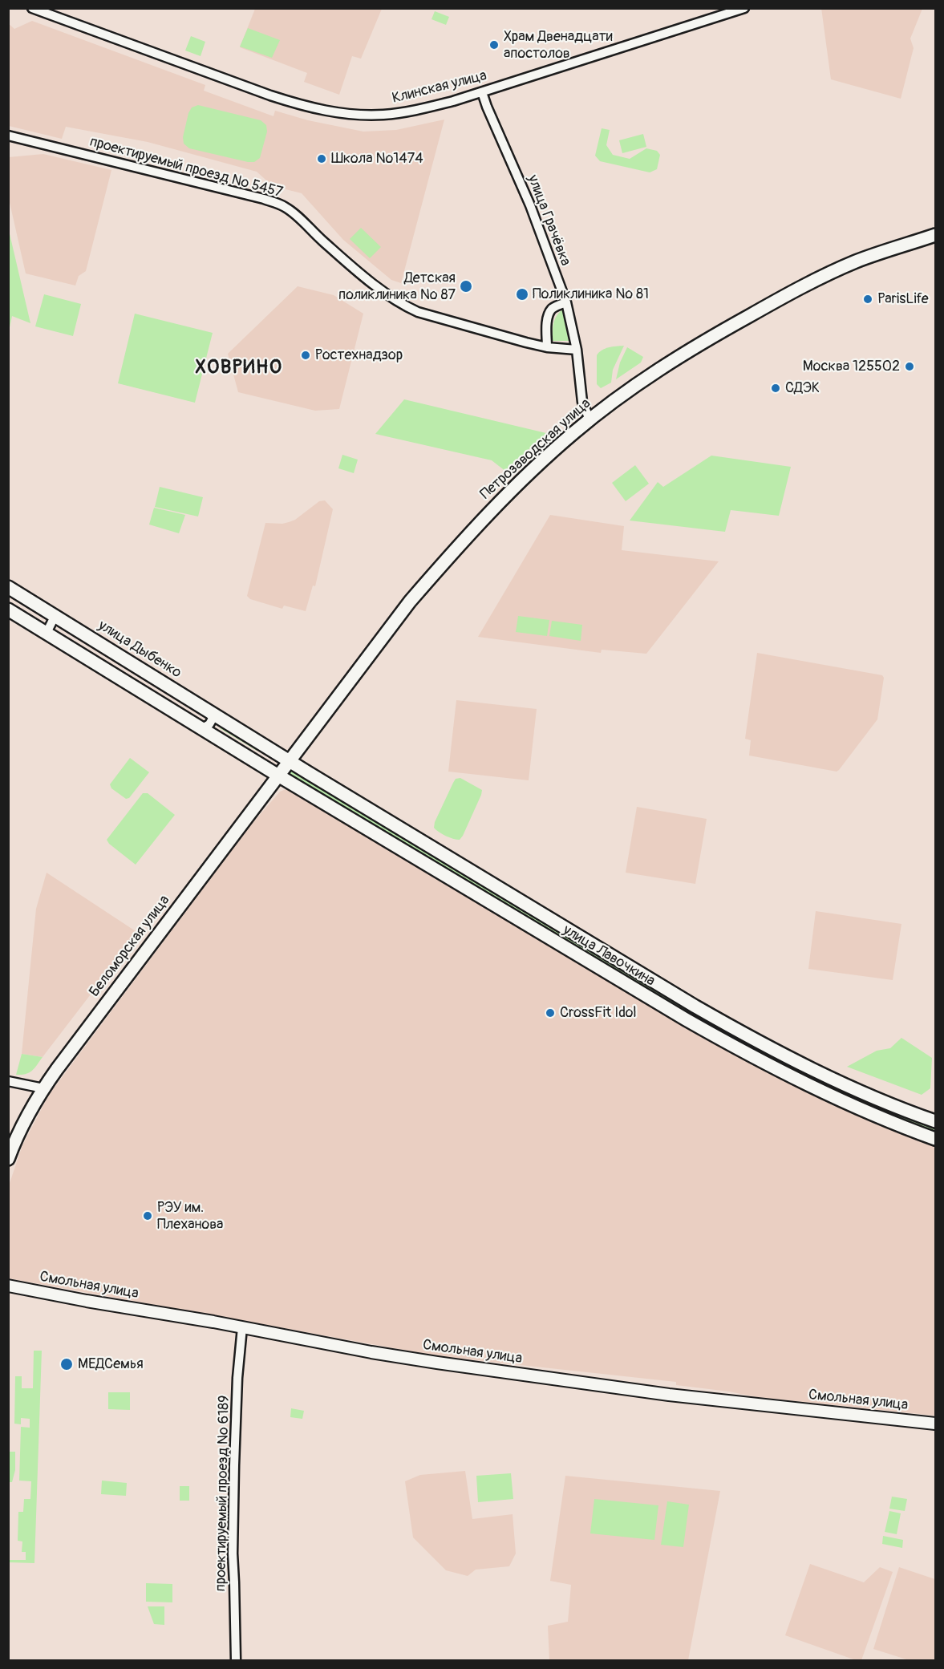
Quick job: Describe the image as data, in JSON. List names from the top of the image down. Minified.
{"streets":{"main road":["Петрозаводская улица","улица Дыбенко","Беломорская улица","улица Лавочкина"],"street":["Клинская улица","проектируемый проезд № 5457","улица Грачёвка","Смольная улица","проектируемый проезд № 6189"]},"crossings":[["Клинская улица","улица Грачёвка"],["проектируемый проезд № 5457","улица Грачёвка"],["улица Грачёвка","Петрозаводская улица"],["Петрозаводская улица","улица Дыбенко"],["Петрозаводская улица","Беломорская улица"],["Петрозаводская улица","улица Лавочкина"],["улица Дыбенко","Беломорская улица"],["улица Дыбенко","улица Лавочкина"],["Беломорская улица","улица Лавочкина"],["Смольная улица","проектируемый проезд № 6189"]],"districts":["ХОВРИНО"],"places":["Храм Двенадцати апостолов","Школа №1474","Детская поликлиника № 87","Поликлиника № 81","ParisLife","Ростехнадзор","Москва 125502","СДЭК","CrossFit Idol","РЭУ им. Плеханова","МЕДСемья"]}
